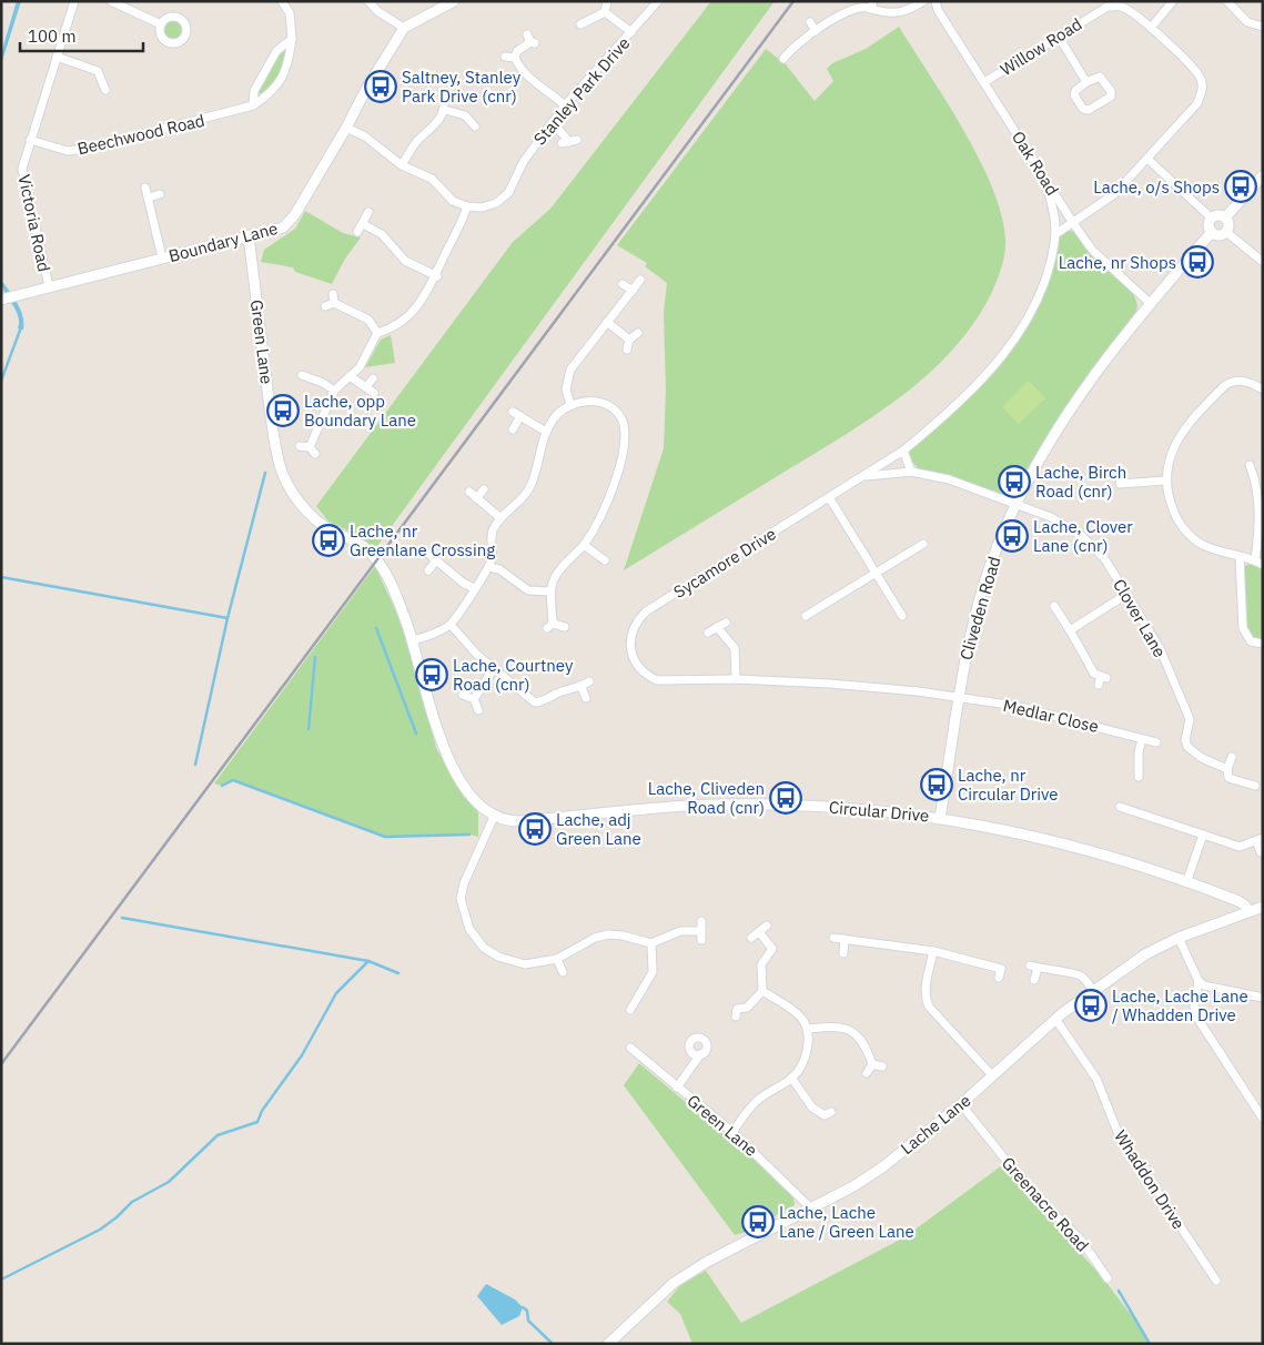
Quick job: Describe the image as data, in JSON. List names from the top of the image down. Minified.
{"streets":{"street":["Willow Road","Stanley Park Drive","Beechwood Road","Oak Road","Victoria Road","Boundary Lane","Green Lane","Sycamore Drive","Cliveden Road","Clover Lane","Medlar Close","Circular Drive","Lache Lane","Whaddon Drive","Greenacre Road"]},"crossings":[["Willow Road","Oak Road"],["Beechwood Road","Victoria Road"],["Oak Road","Sycamore Drive"],["Oak Road","Cliveden Road"],["Victoria Road","Boundary Lane"],["Boundary Lane","Green Lane"],["Green Lane","Circular Drive"],["Green Lane","Lache Lane"],["Sycamore Drive","Cliveden Road"],["Sycamore Drive","Clover Lane"],["Sycamore Drive","Medlar Close"],["Cliveden Road","Clover Lane"],["Cliveden Road","Medlar Close"],["Cliveden Road","Circular Drive"],["Circular Drive","Lache Lane"],["Lache Lane","Whaddon Drive"],["Lache Lane","Greenacre Road"]],"places":{"bus stop":["Saltney, Stanley Park Drive (cnr)","Lache, o/s Shops","Lache, nr Shops","Lache, opp Boundary Lane","Lache, Birch Road (cnr)","Lache, Clover Lane (cnr)","Lache, nr Greenlane Crossing","Lache, Courtney Road (cnr)","Lache, nr Circular Drive","Lache, Cliveden Road (cnr)","Lache, adj Green Lane","Lache, Lache Lane / Whadden Drive","Lache, Lache Lane / Green Lane"]},"scale_bar":"100 m"}
